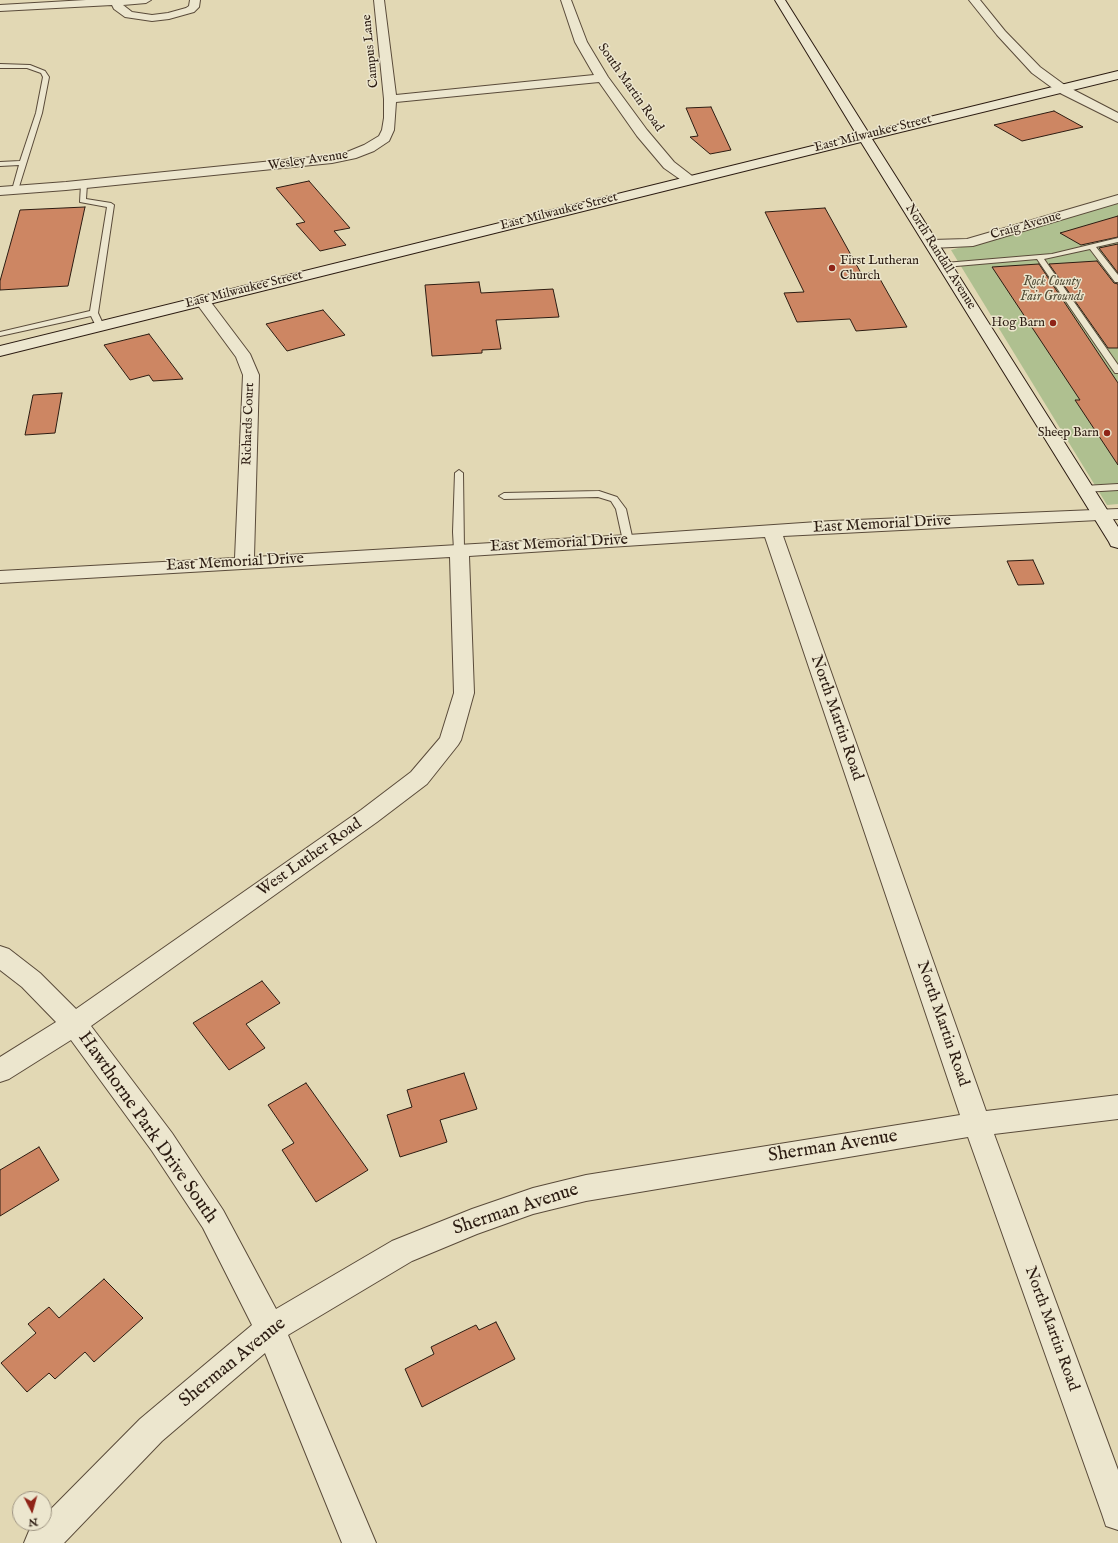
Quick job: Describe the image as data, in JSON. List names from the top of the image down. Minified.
{"streets":{"street":["Campus Lane","South Martin Road","East Milwaukee Street","Wesley Avenue","Craig Avenue","North Randall Avenue","Richards Court","East Memorial Drive","North Martin Road","West Luther Road","Hawthorne Park Drive South","Sherman Avenue"]},"crossings":[["Campus Lane","Wesley Avenue"],["South Martin Road","East Milwaukee Street"],["East Milwaukee Street","North Randall Avenue"],["East Milwaukee Street","Richards Court"],["Craig Avenue","North Randall Avenue"],["North Randall Avenue","East Memorial Drive"],["Richards Court","East Memorial Drive"],["East Memorial Drive","North Martin Road"],["East Memorial Drive","West Luther Road"],["North Martin Road","Sherman Avenue"],["West Luther Road","Hawthorne Park Drive South"],["Hawthorne Park Drive South","Sherman Avenue"]],"parks":["Rock County Fair Grounds"],"places":["First Lutheran Church","Hog Barn","Sheep Barn"],"north":"bottom"}
